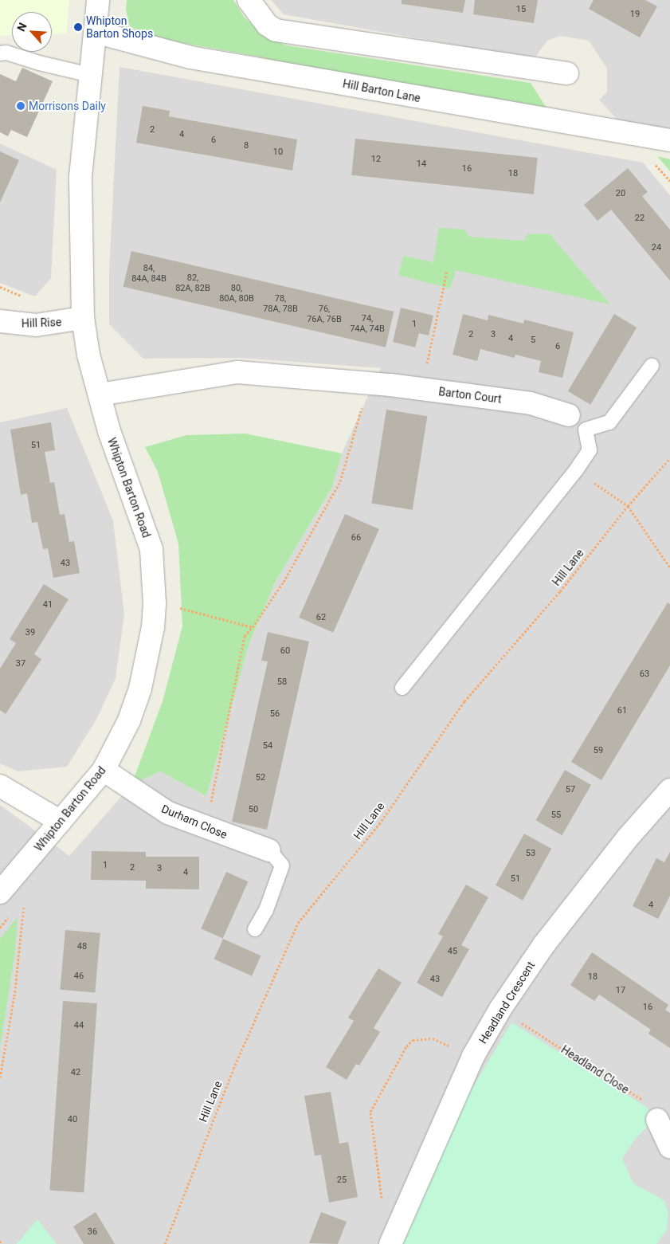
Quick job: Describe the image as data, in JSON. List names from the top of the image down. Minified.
{"streets":{"street":["Hill Barton Lane","Hill Rise","Barton Court","Whipton Barton Road","Durham Close","Headland Crescent"],"path":["Hill Lane","Headland Close"]},"crossings":[["Hill Barton Lane","Whipton Barton Road"],["Hill Rise","Whipton Barton Road"],["Whipton Barton Road","Durham Close"],["Headland Crescent","Headland Close"]],"places":["Whipton Barton Shops","Morrisons Daily"],"house_numbers":["15","19","2","4","6","8","10","12","14","16","18","20","22","24","84, 84A, 84B","82, 82A, 82B","80, 80A, 80B","78, 78A, 78B","76, 76A, 76B","74, 74A, 74B","1","2","3","4","5","6","51","66","43","41","62","39","60","37","63","58","61","56","54","59","52","57","50","55","53","1","2","3","4","51","4","48","45","46","18","43","17","16","44","42","40","25","36"],"north":"top left"}
